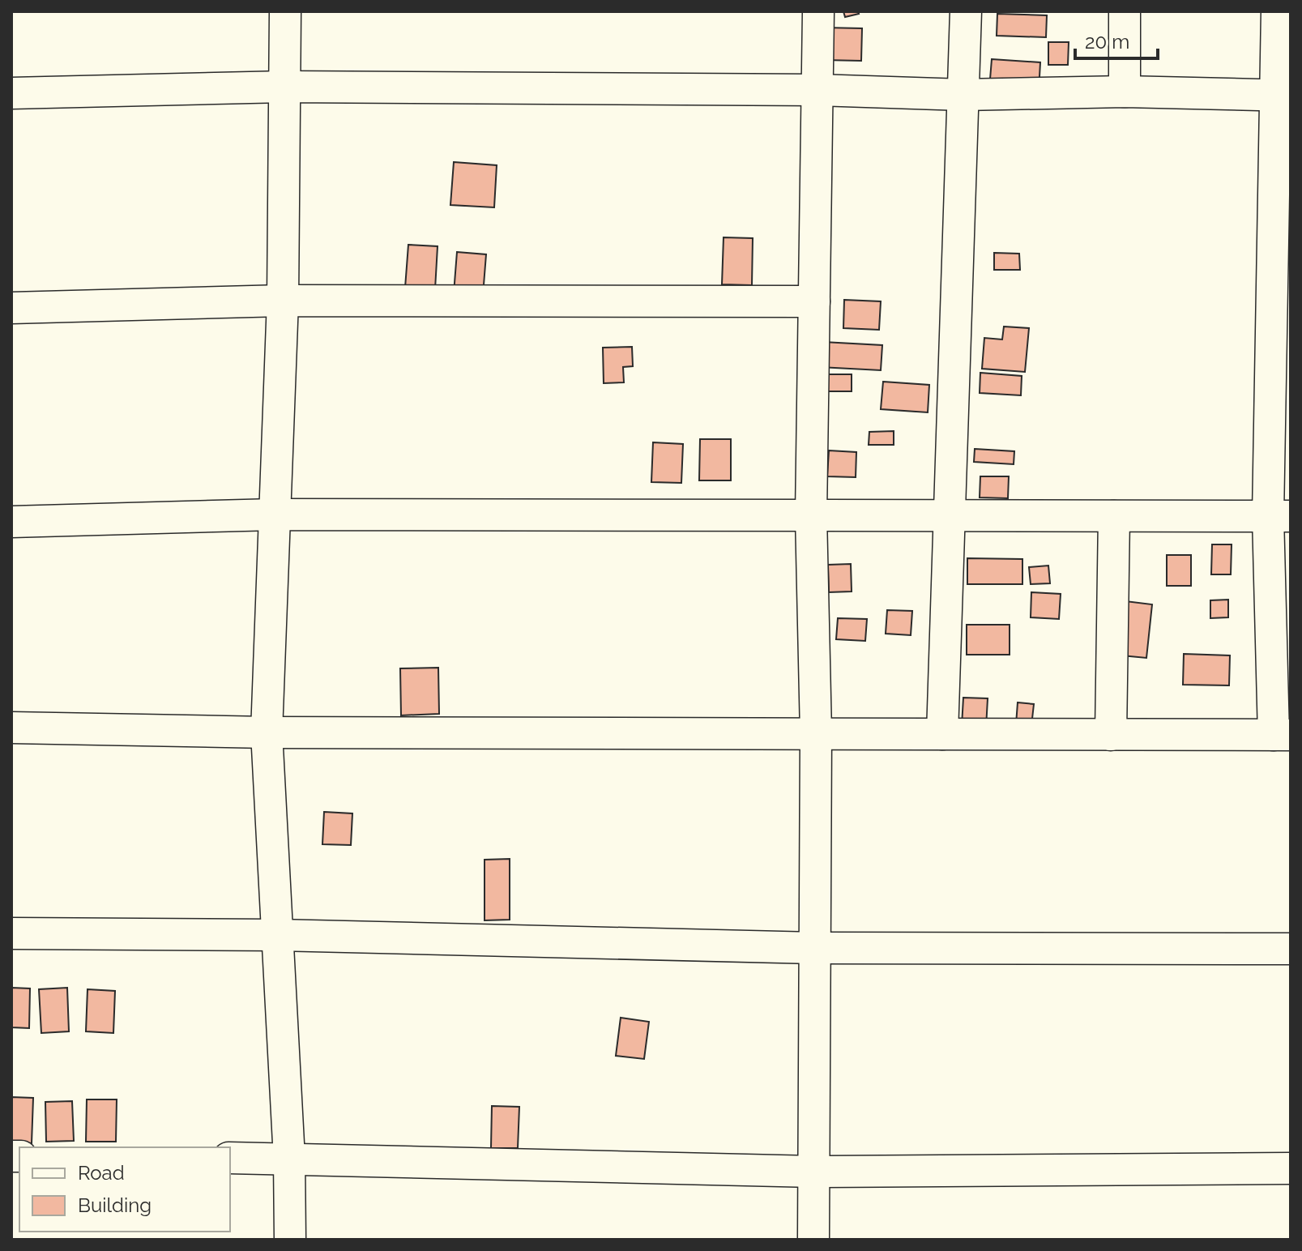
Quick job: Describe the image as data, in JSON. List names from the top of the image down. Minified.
{"legend":["Road","Building"],"scale_bar":"20 m"}
